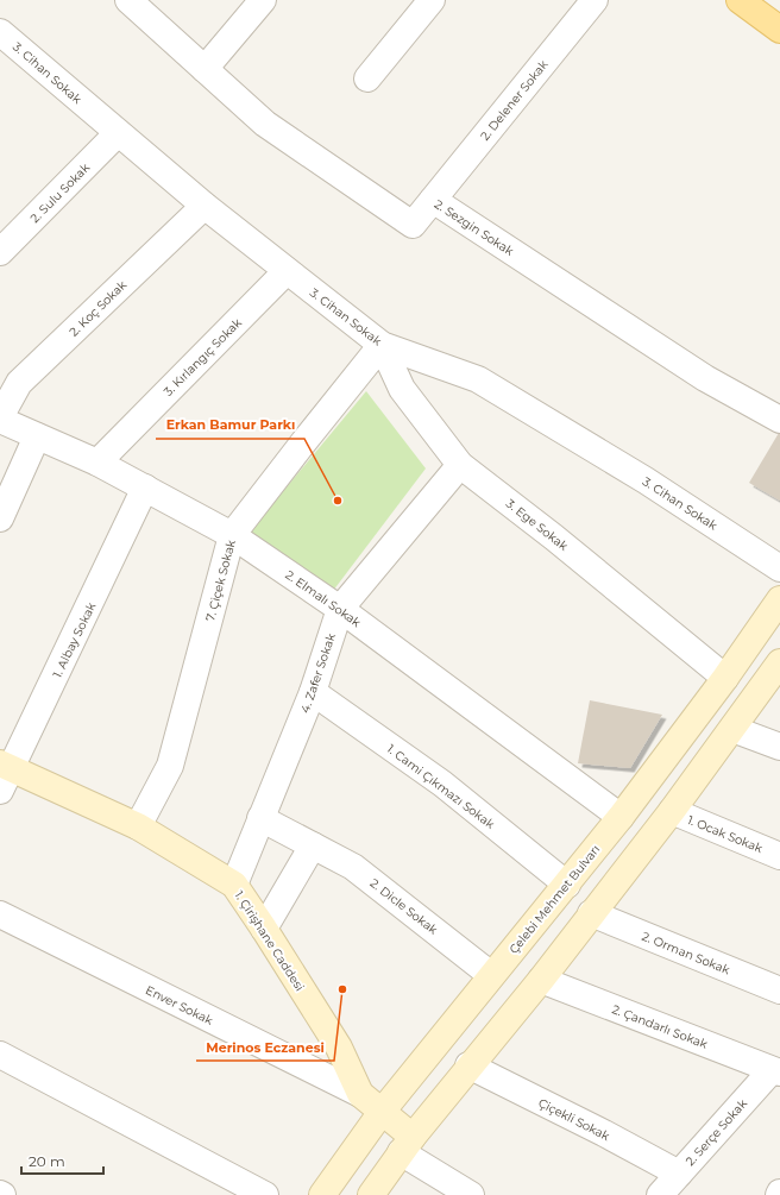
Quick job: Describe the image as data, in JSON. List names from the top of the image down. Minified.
{"streets":{"main road":["Çelebi Mehmet Bulvarı","1. Çirişhane Caddesi"],"street":["3. Cihan Sokak","2. Delener Sokak","2. Sulu Sokak","2. Sezgin Sokak","2. Koç Sokak","3. Kırlangıç Sokak","3. Ege Sokak","7. Çiçek Sokak","2. Elmalı Sokak","1. Albay Sokak","4. Zafer Sokak","1. Cami Çıkmazı Sokak","1. Ocak Sokak","2. Dicle Sokak","2. Orman Sokak","Enver Sokak","2. Çandarlı Sokak","Çiçekli Sokak","2. Serçe Sokak"]},"crossings":[["3. Cihan Sokak","2. Sulu Sokak"],["3. Cihan Sokak","2. Koç Sokak"],["3. Cihan Sokak","3. Kırlangıç Sokak"],["3. Cihan Sokak","3. Ege Sokak"],["3. Cihan Sokak","7. Çiçek Sokak"],["2. Delener Sokak","2. Sezgin Sokak"],["2. Koç Sokak","2. Elmalı Sokak"],["3. Kırlangıç Sokak","2. Elmalı Sokak"],["3. Ege Sokak","7. Çiçek Sokak"],["3. Ege Sokak","4. Zafer Sokak"],["3. Ege Sokak","Çelebi Mehmet Bulvarı"],["7. Çiçek Sokak","2. Elmalı Sokak"],["7. Çiçek Sokak","1. Çirişhane Caddesi"],["2. Elmalı Sokak","1. Albay Sokak"],["2. Elmalı Sokak","4. Zafer Sokak"],["2. Elmalı Sokak","Çelebi Mehmet Bulvarı"],["1. Albay Sokak","1. Çirişhane Caddesi"],["4. Zafer Sokak","1. Cami Çıkmazı Sokak"],["4. Zafer Sokak","2. Dicle Sokak"],["4. Zafer Sokak","1. Çirişhane Caddesi"],["1. Cami Çıkmazı Sokak","Çelebi Mehmet Bulvarı"],["Çelebi Mehmet Bulvarı","2. Dicle Sokak"],["Çelebi Mehmet Bulvarı","1. Çirişhane Caddesi"],["1. Çirişhane Caddesi","Enver Sokak"],["2. Çandarlı Sokak","2. Serçe Sokak"],["Çiçekli Sokak","2. Serçe Sokak"]],"places":["Erkan Bamur Parkı","Merinos Eczanesi"],"scale_bar":"20 m"}
